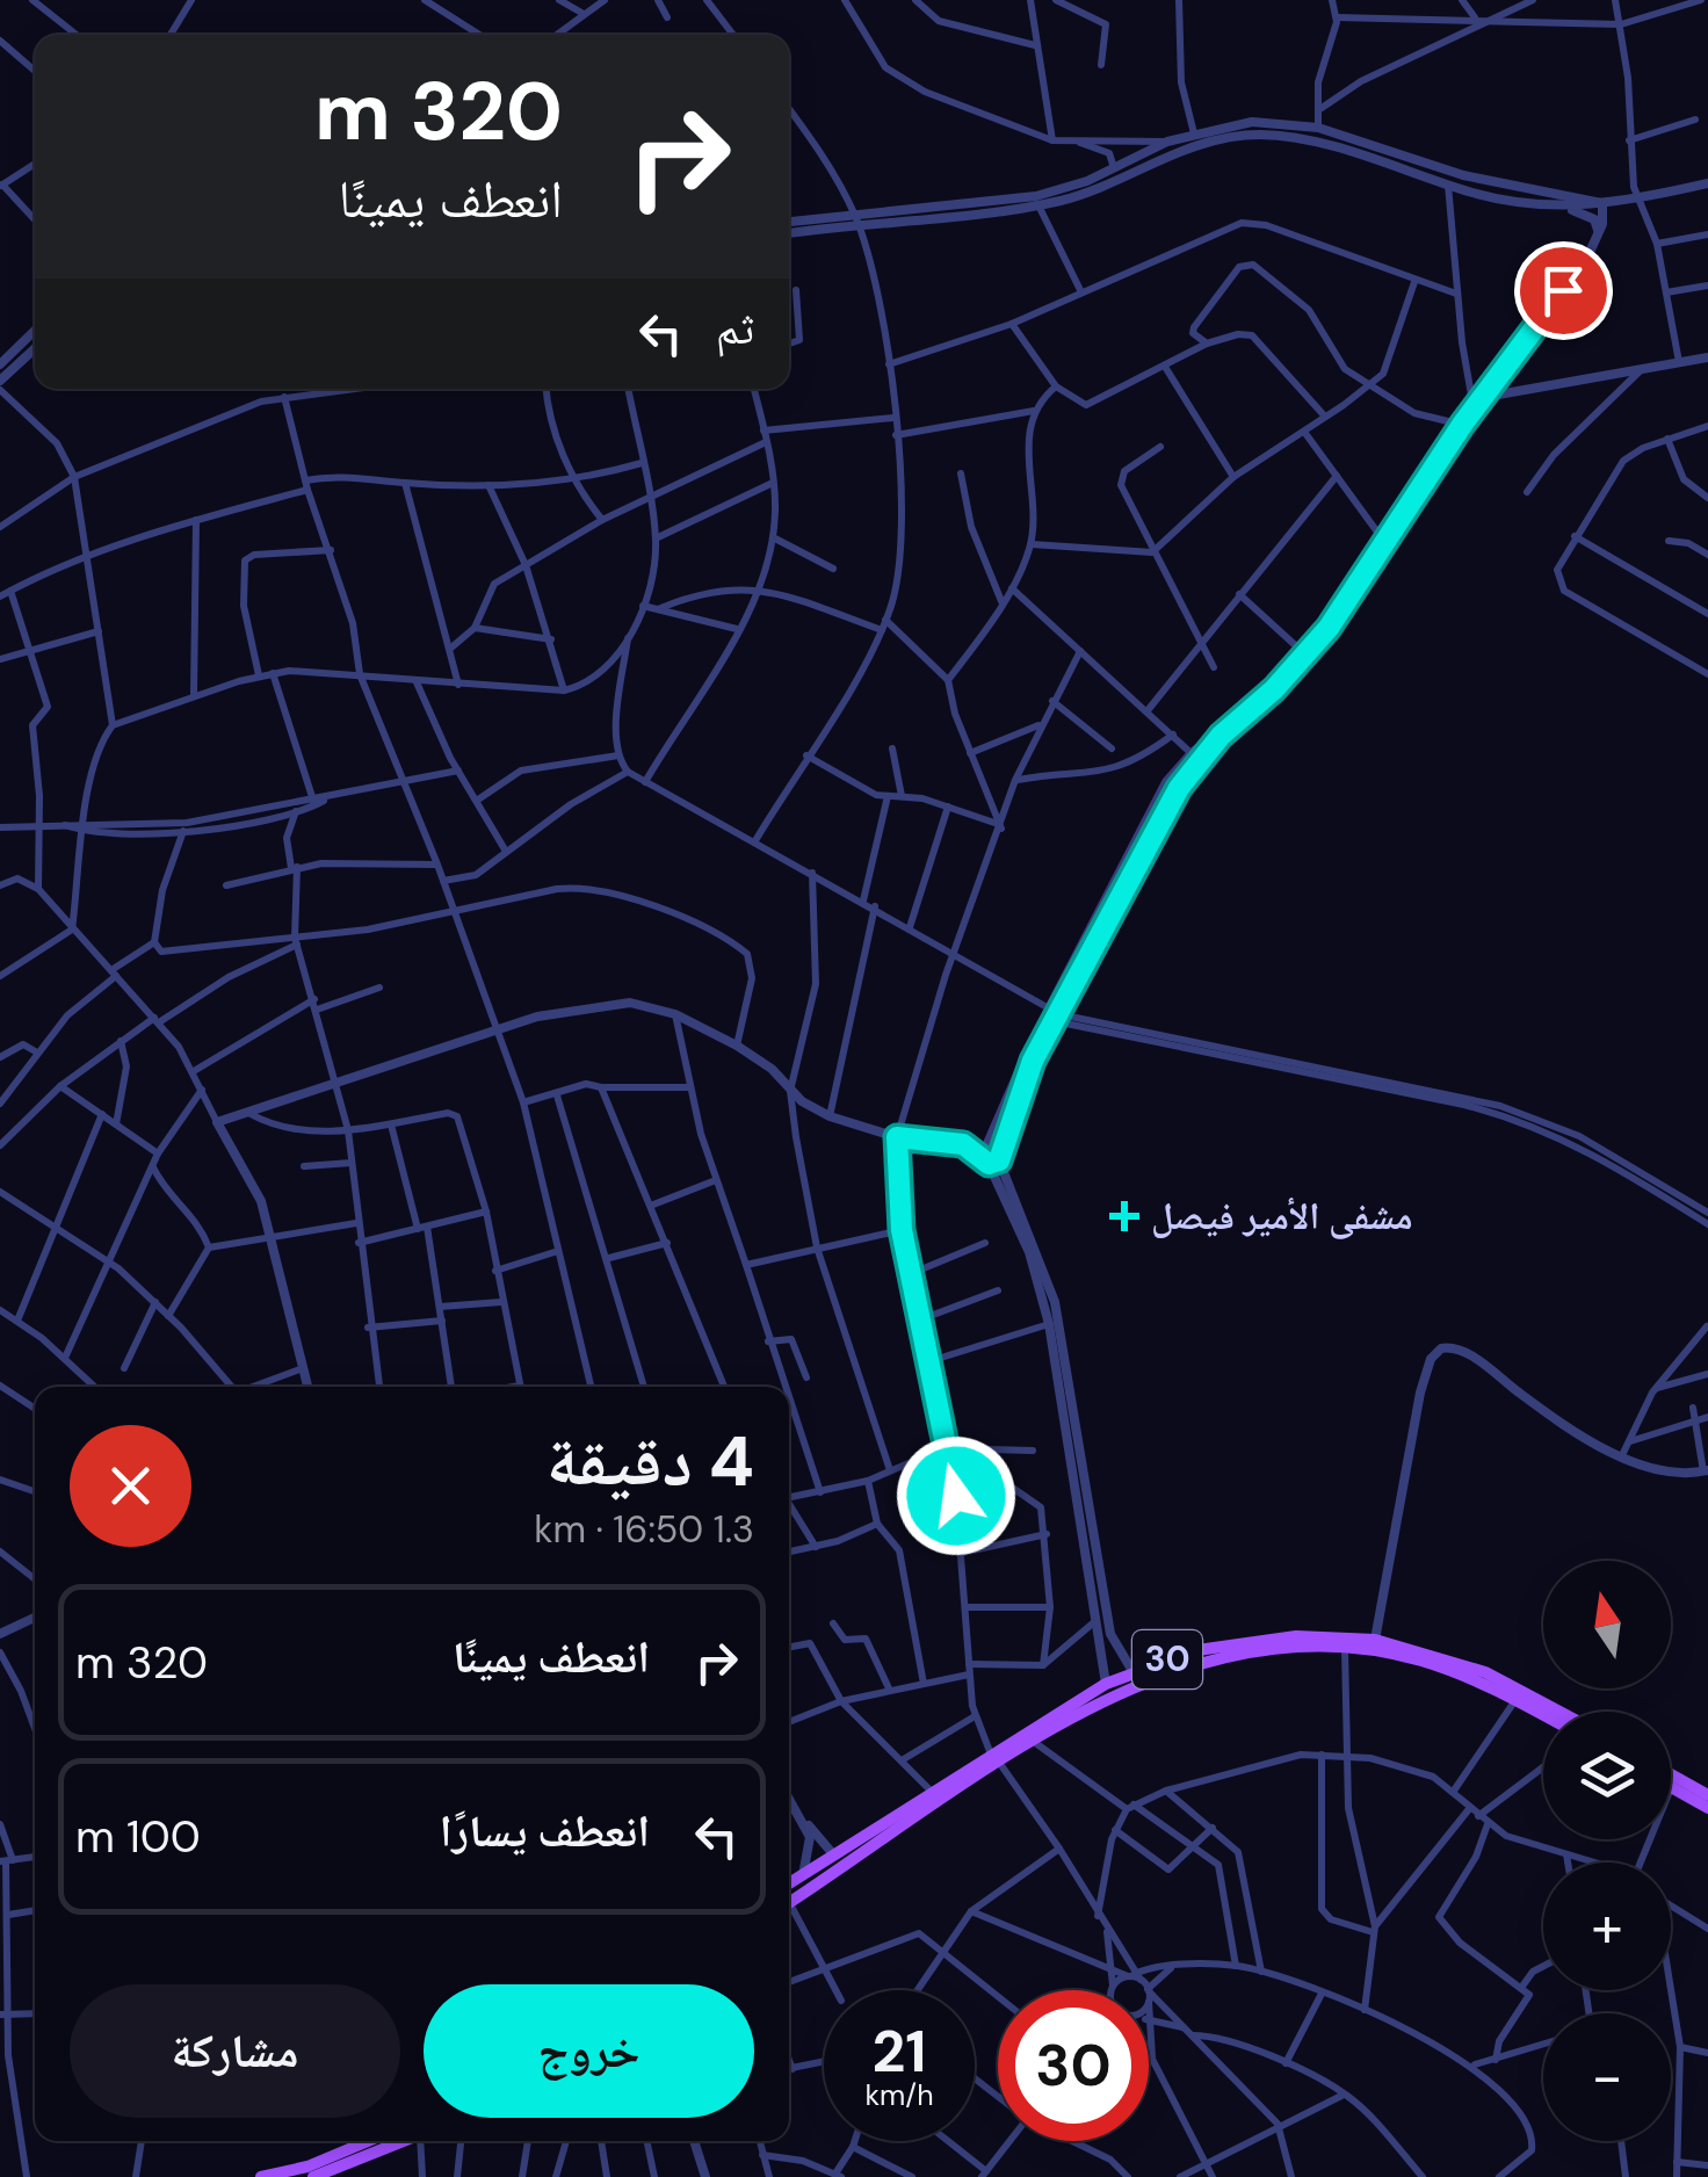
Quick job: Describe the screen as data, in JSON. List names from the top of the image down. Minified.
{"streets":{"main road":["30"]},"places":{"health":["مشفى الأمير فيصل"]},"north":"top","page":{"turn":["320 m","انعطف يمينًا"],"then":"ثم","heading":["4 دقيقة","1.3 km · 16:50"],"map_buttons":["+","−"],"list":[{"name":"انعطف يمينًا","value":"320 m"},{"name":"انعطف يسارًا","value":"100 m"}],"buttons":["خروج","مشاركة"],"speed":"21 km/h","limit":"30"}}
